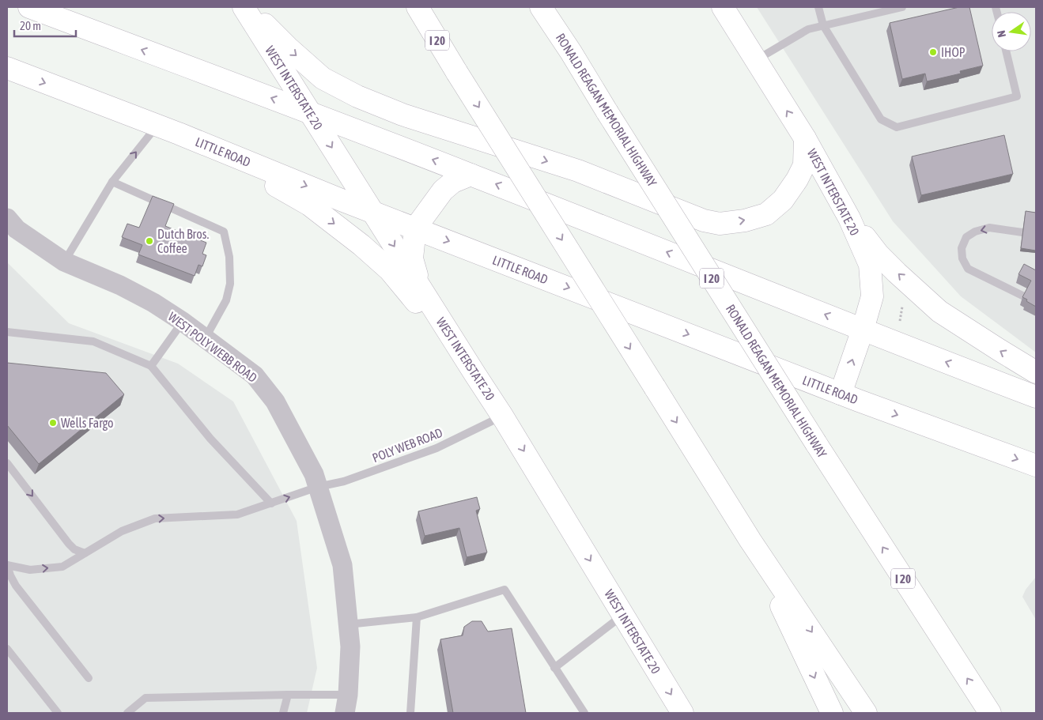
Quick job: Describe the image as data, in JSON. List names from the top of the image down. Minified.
{"streets":{"main road":["I 20","WEST INTERSTATE 20","RONALD REAGAN MEMORIAL HIGHWAY","LITTLE ROAD"],"street":["WEST POLY WEBB ROAD"],"lane":["POLY WEB ROAD"]},"crossings":[["WEST INTERSTATE 20","LITTLE ROAD"],["WEST INTERSTATE 20","POLY WEB ROAD"],["WEST POLY WEBB ROAD","POLY WEB ROAD"]],"one_way":["POLY WEB ROAD"],"places":["IHOP","Dutch Bros. Coffee","Wells Fargo"],"scale_bar":"20 m","north":"left"}
